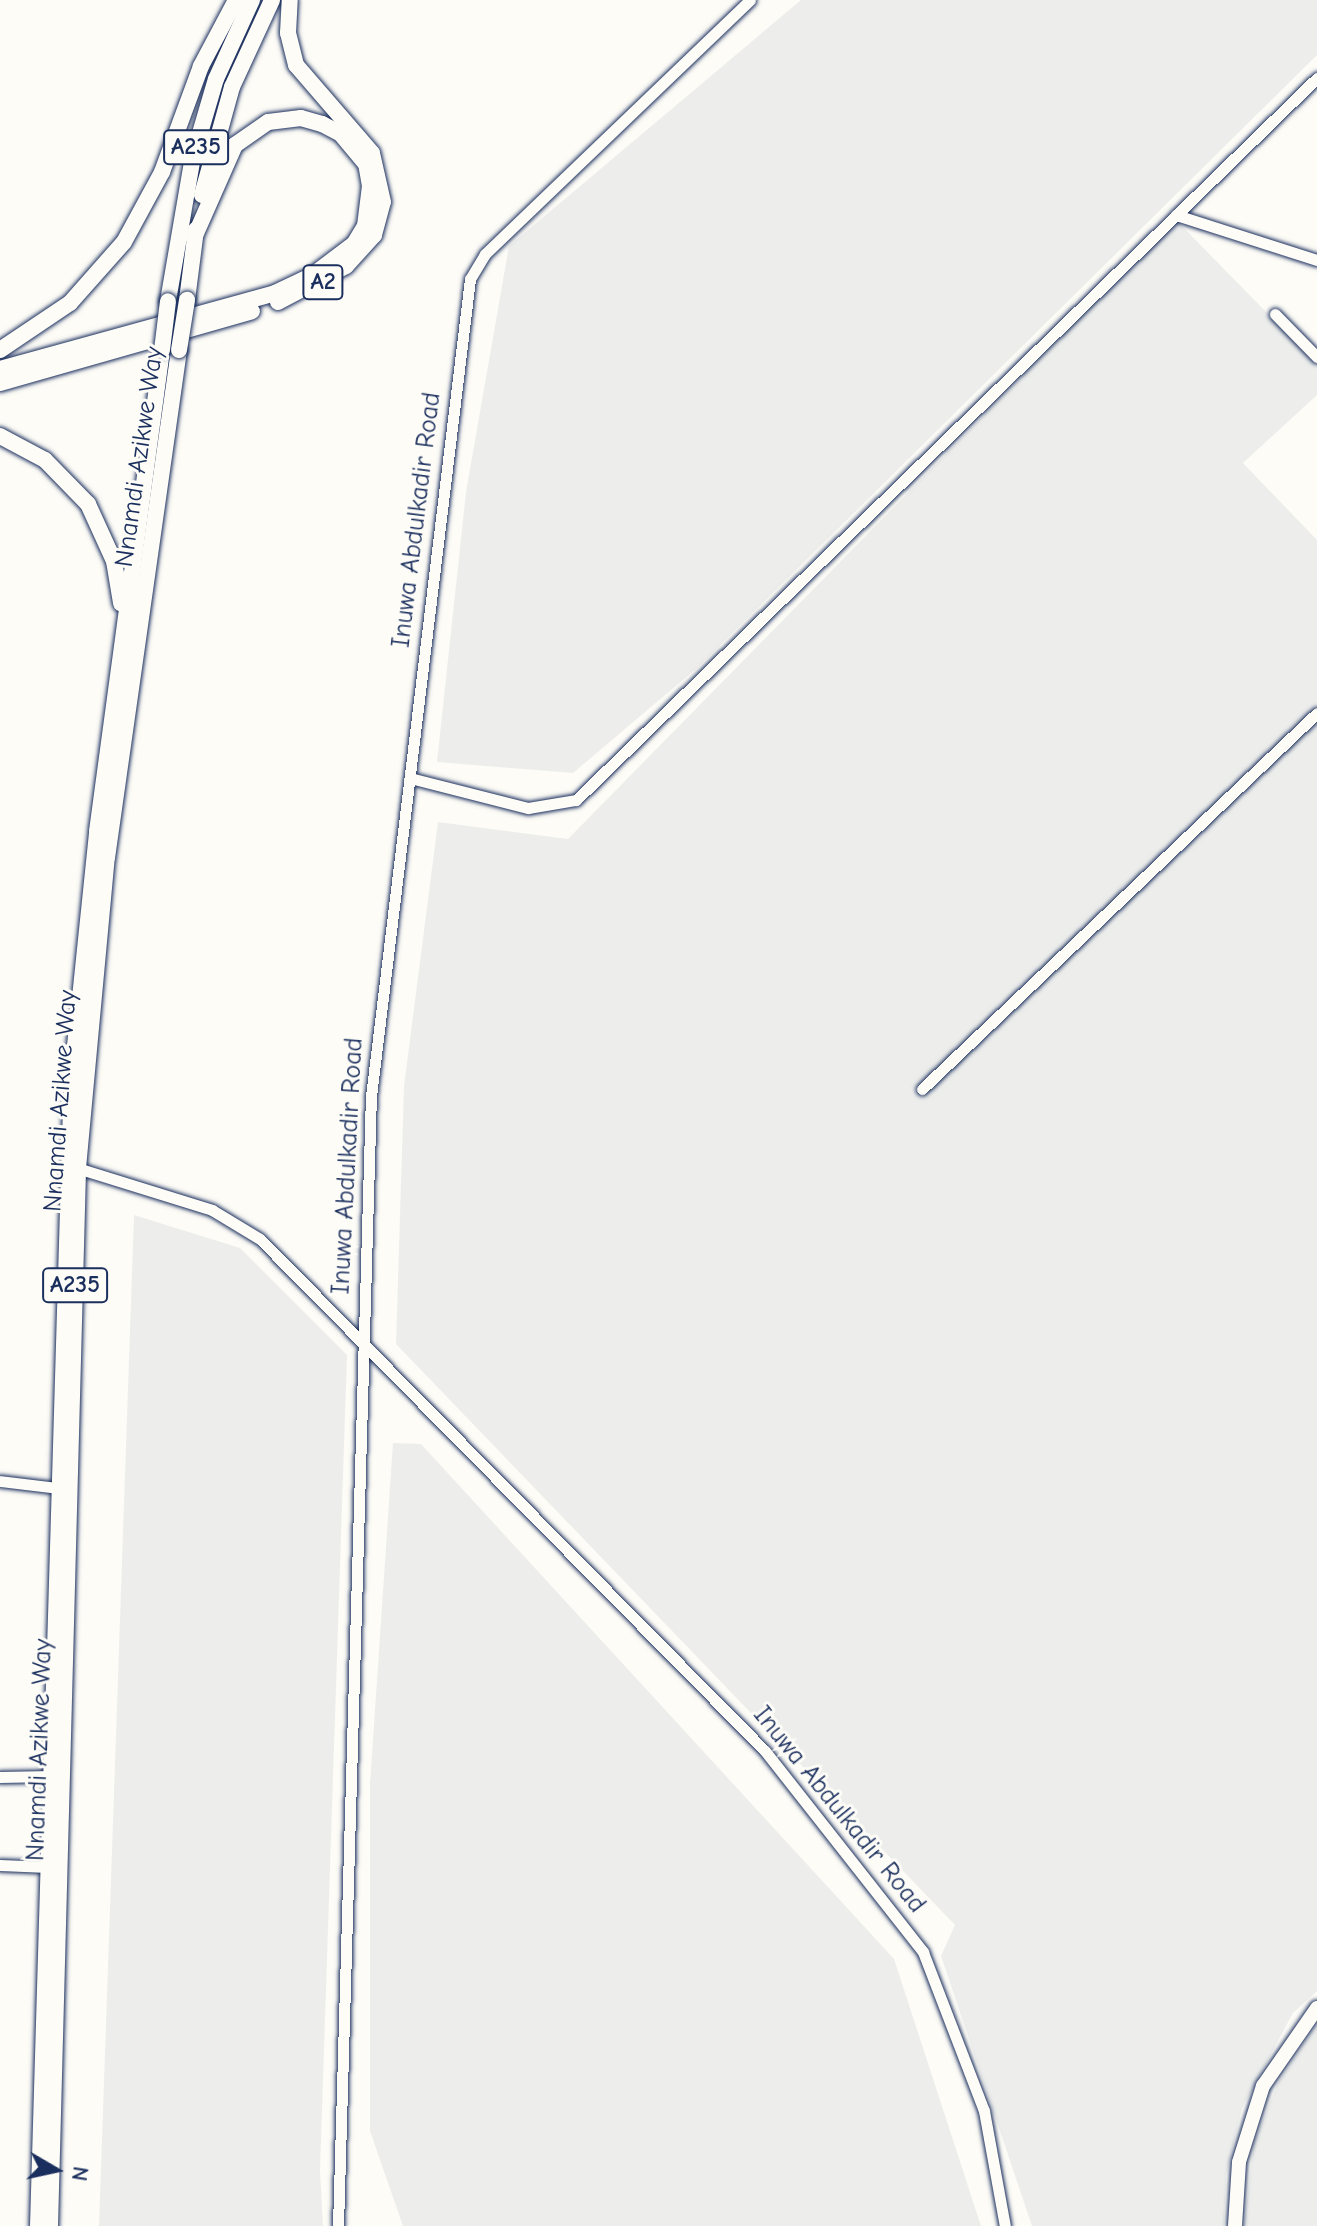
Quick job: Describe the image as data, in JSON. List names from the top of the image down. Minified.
{"streets":{"highway":["A235","A2","Nnamdi Azikwe Way"],"street":["Inuwa Abdulkadir Road"]},"north":"right"}
